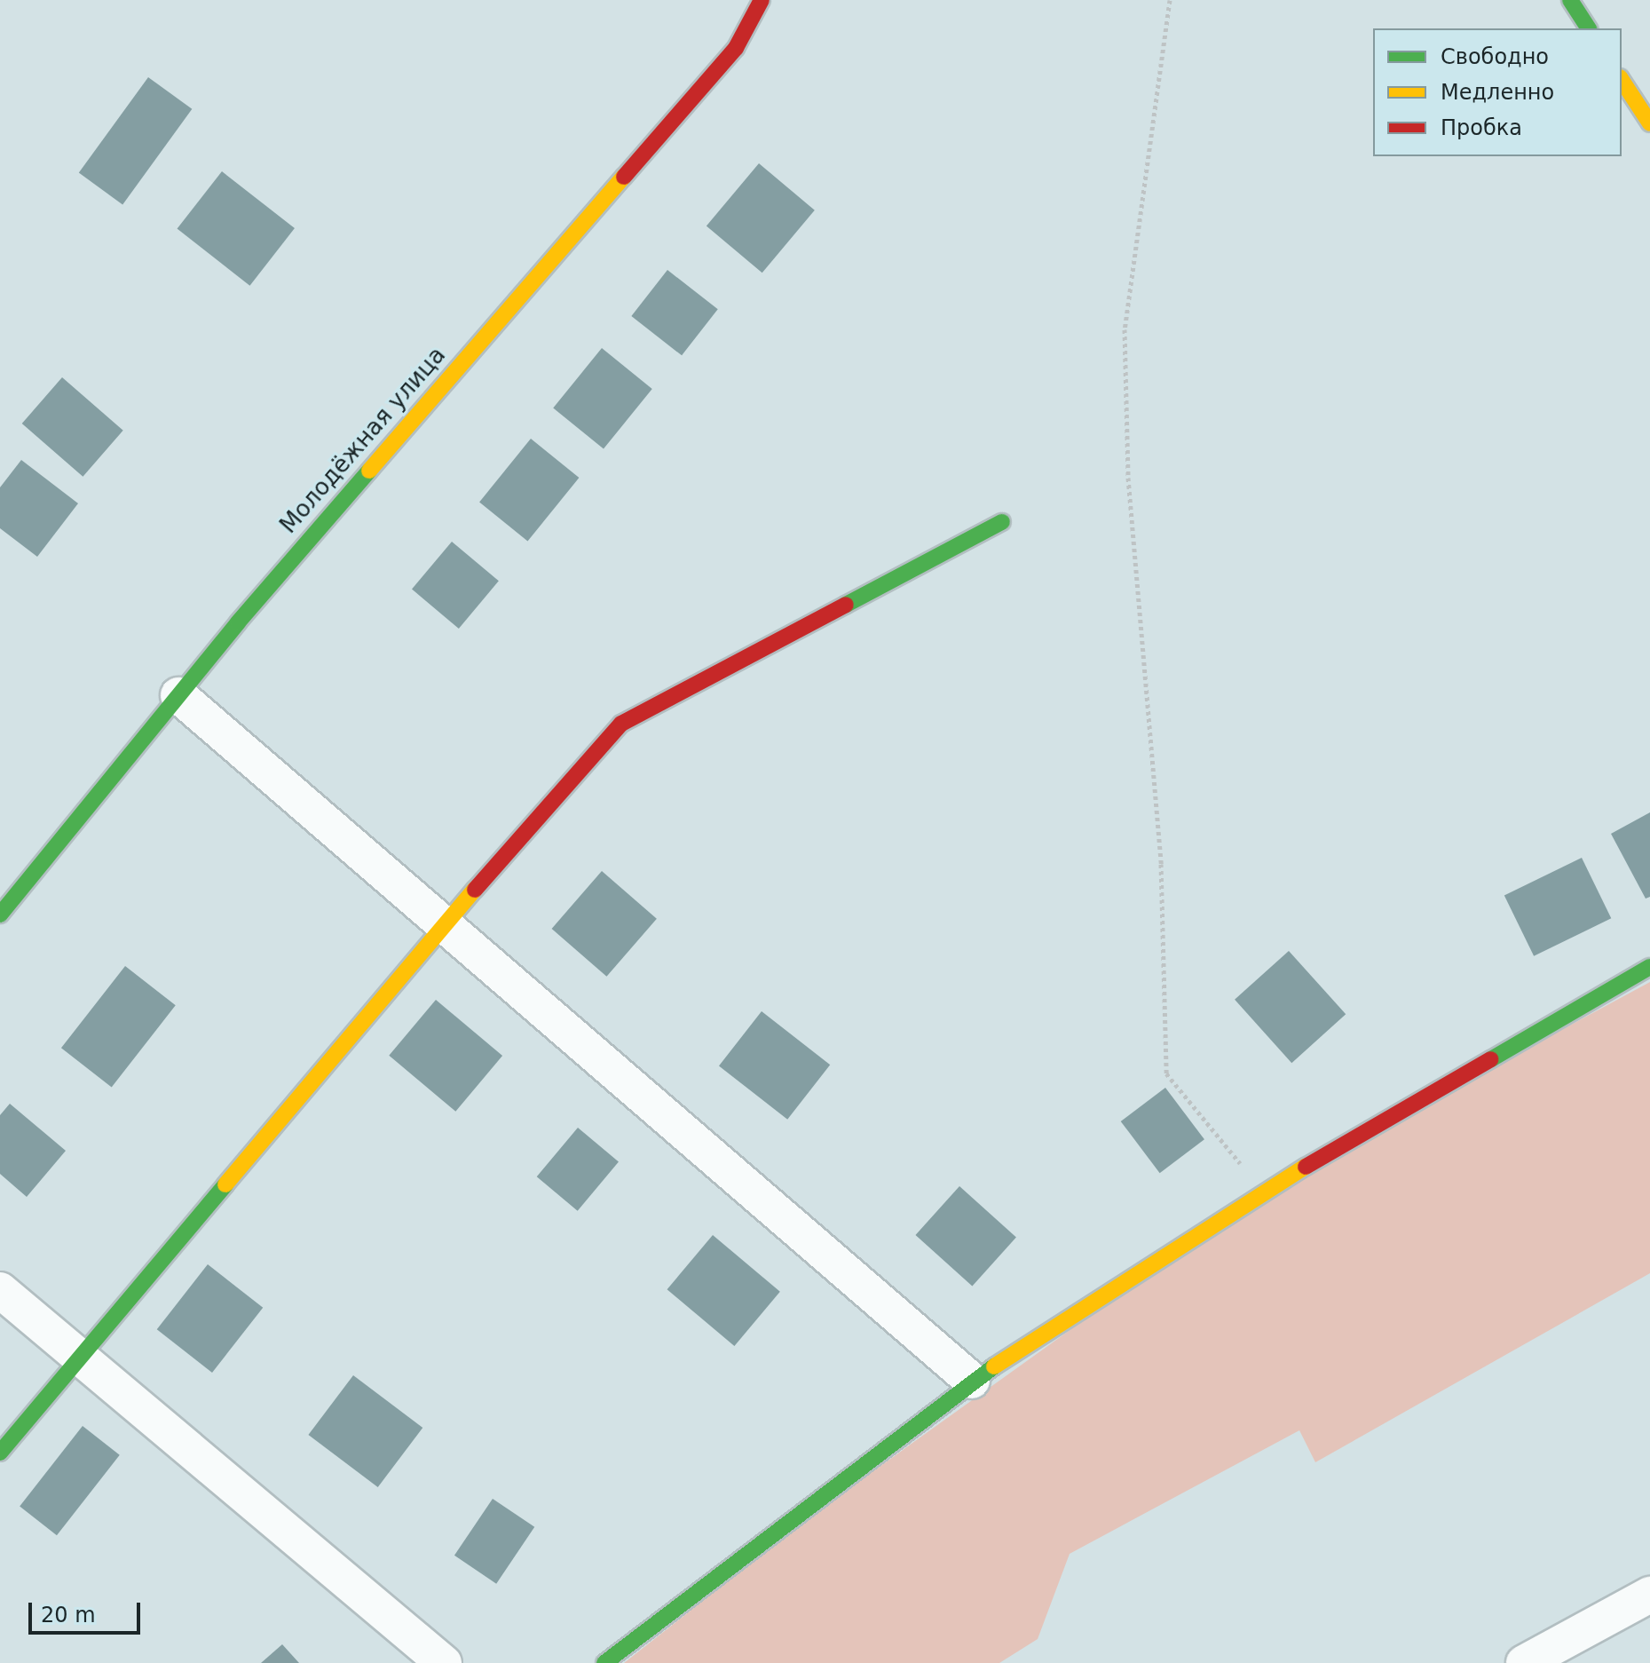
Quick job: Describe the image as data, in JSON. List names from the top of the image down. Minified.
{"streets":{"street":["Молодёжная улица"]},"legend":["Свободно","Медленно","Пробка"],"scale_bar":"20 m"}
